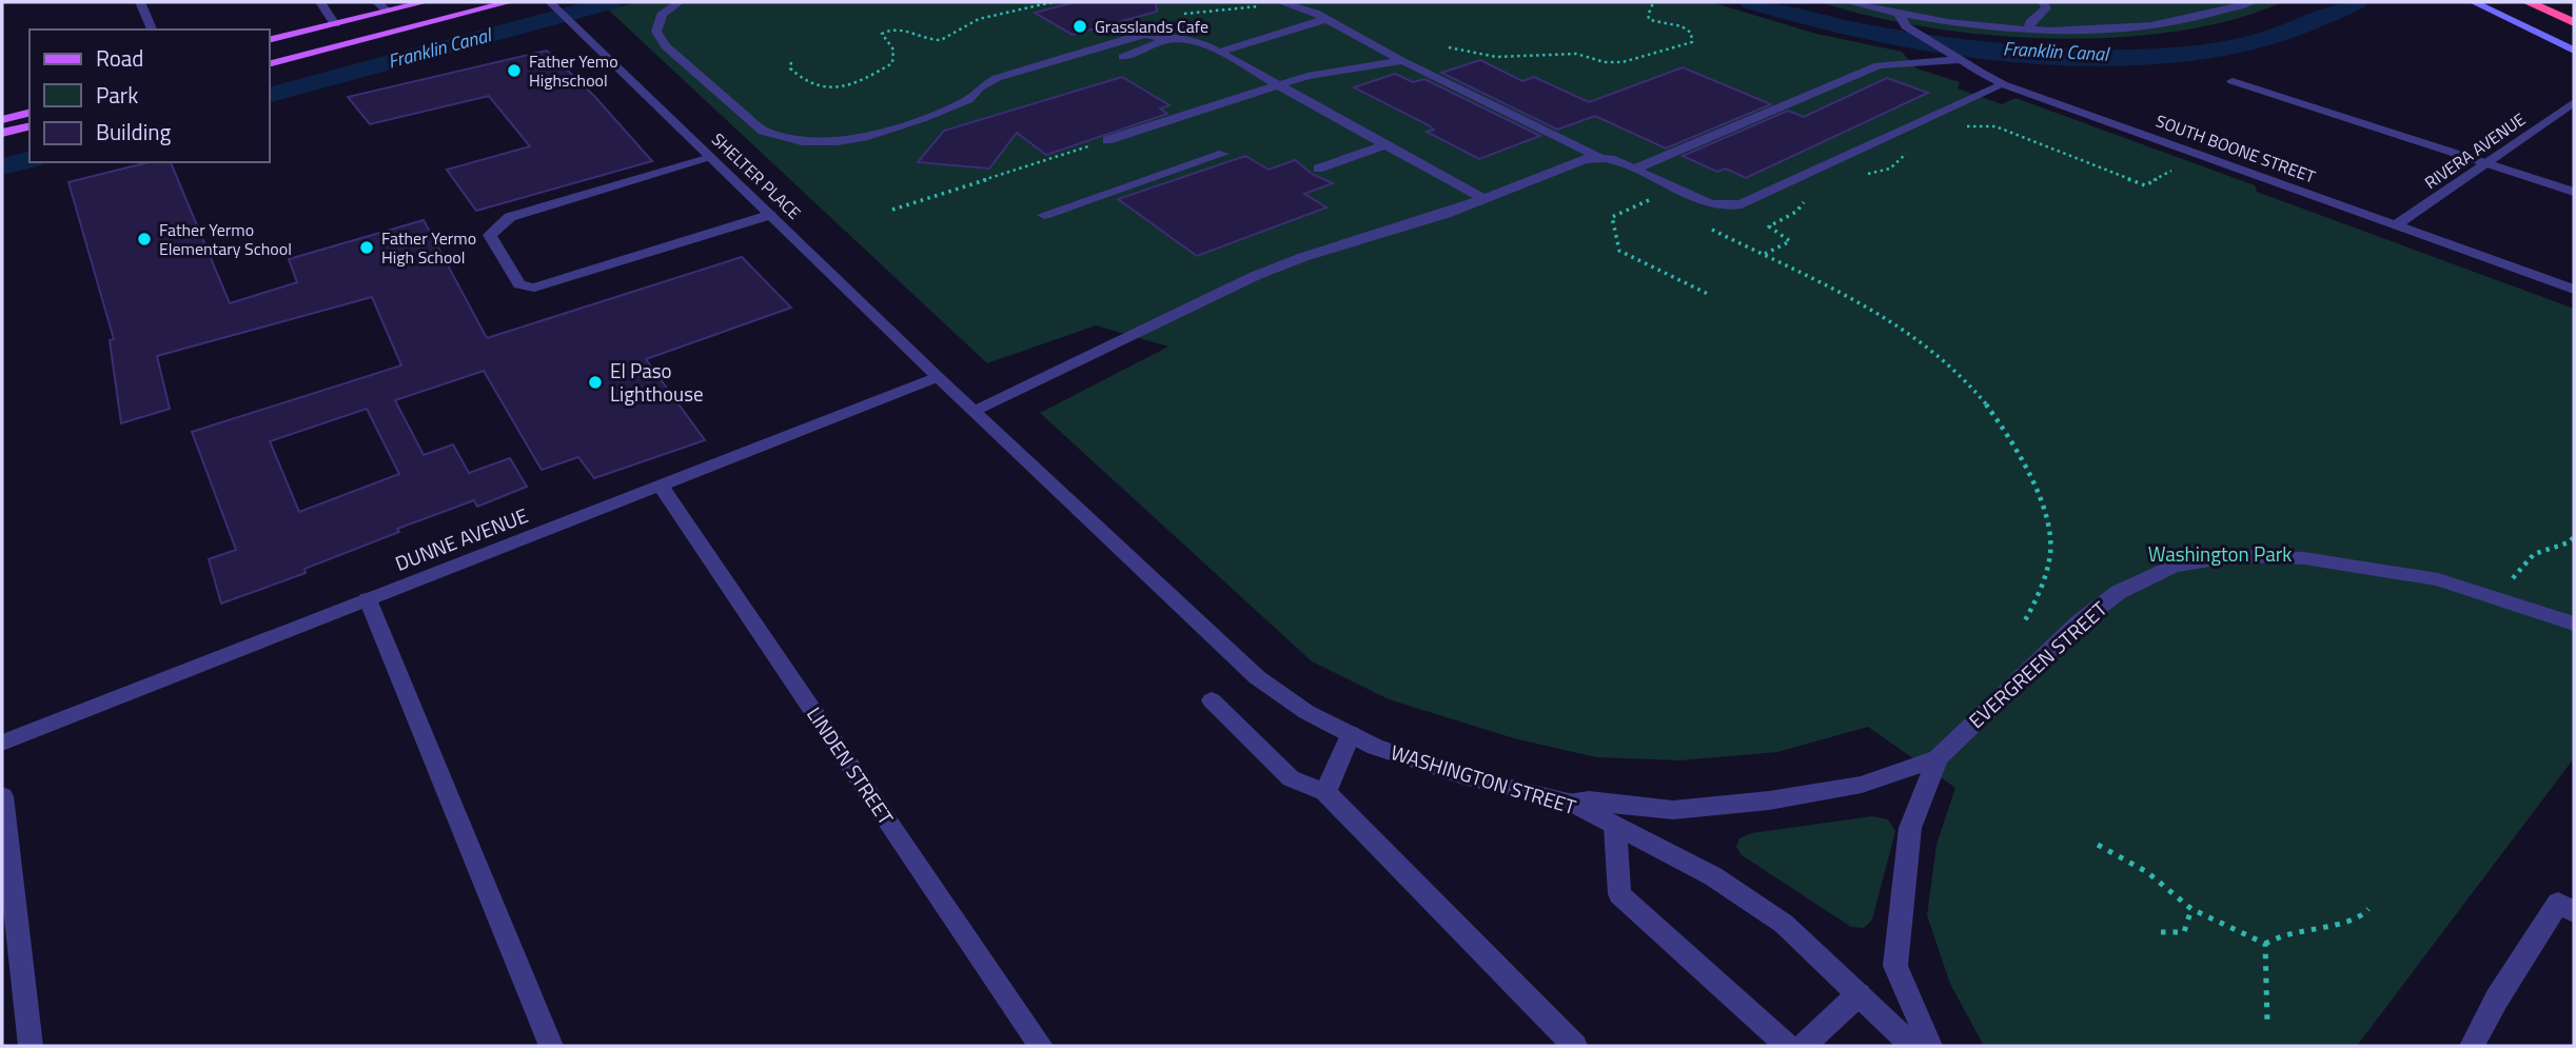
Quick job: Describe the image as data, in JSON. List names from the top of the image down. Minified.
{"streets":{"street":["SOUTH BOONE STREET","RIVERA AVENUE","SHELTER PLACE","DUNNE AVENUE","EVERGREEN STREET","LINDEN STREET","WASHINGTON STREET"]},"crossings":[["SOUTH BOONE STREET","RIVERA AVENUE"],["SHELTER PLACE","DUNNE AVENUE"],["SHELTER PLACE","WASHINGTON STREET"],["DUNNE AVENUE","LINDEN STREET"],["DUNNE AVENUE","WASHINGTON STREET"],["EVERGREEN STREET","WASHINGTON STREET"]],"water":["Franklin Canal"],"parks":["Washington Park"],"places":["Grasslands Cafe","Father Yemo Highschool","Father Yermo Elementary School","Father Yermo High School","El Paso Lighthouse"],"legend":["Road","Park","Building"]}
